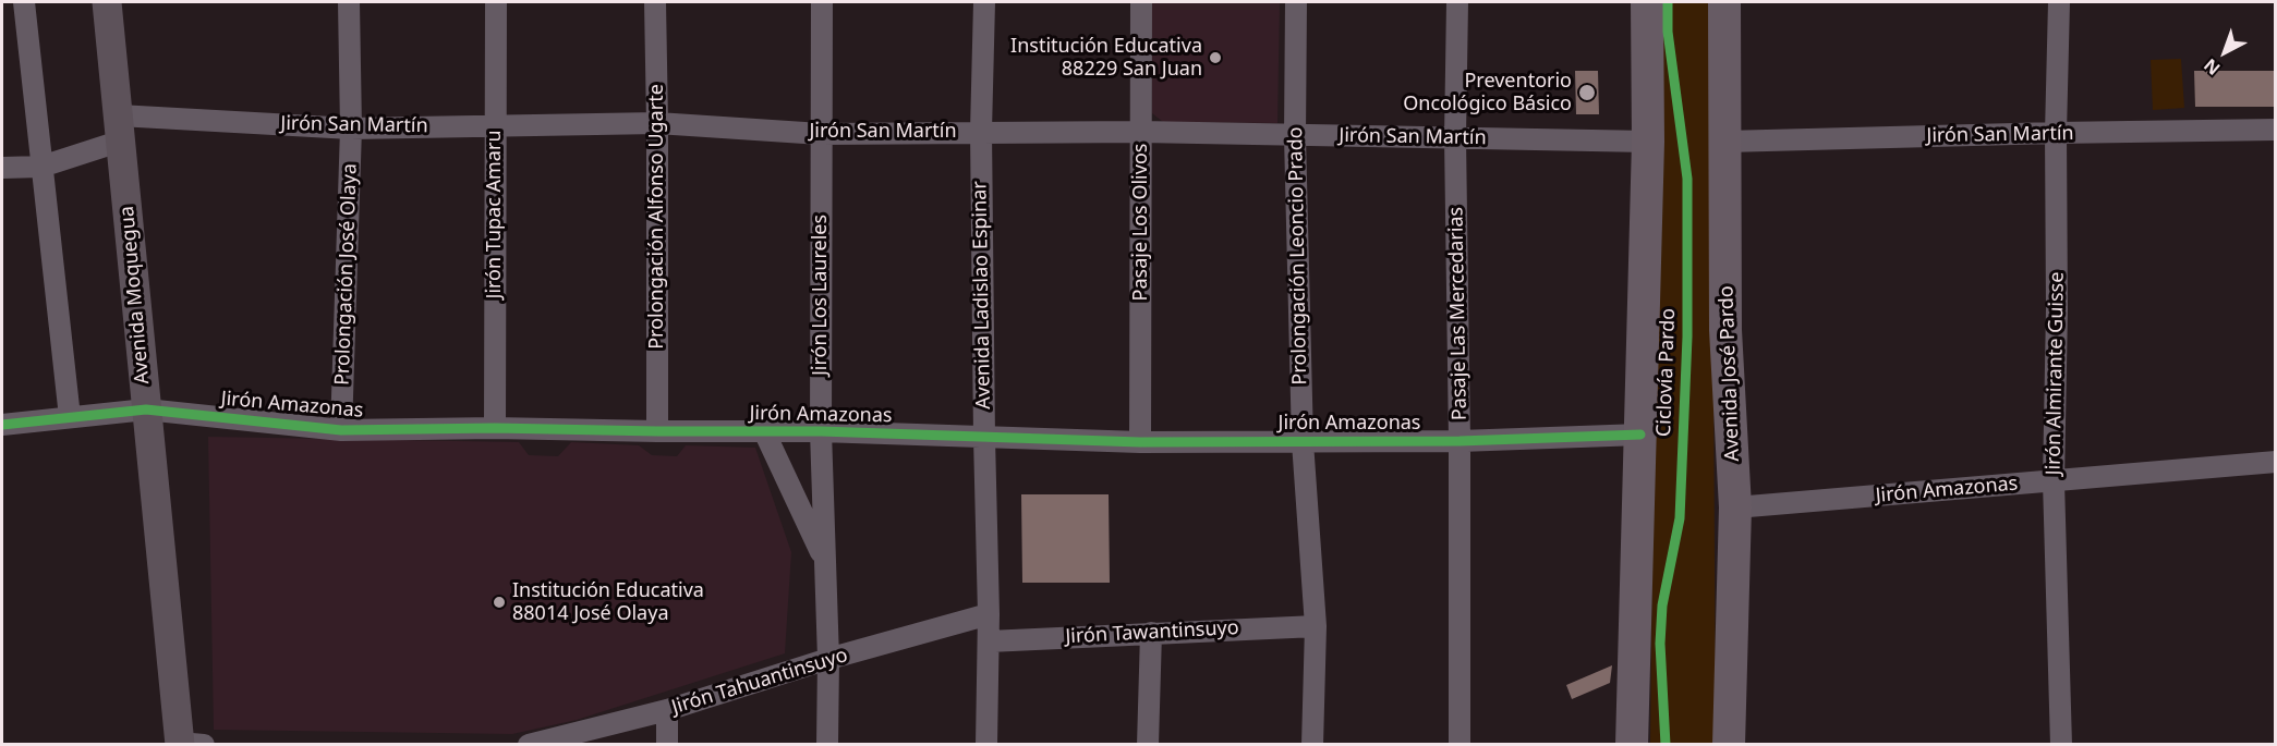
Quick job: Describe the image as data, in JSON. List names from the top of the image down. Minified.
{"streets":{"main road":["Avenida Moquegua","Avenida José Pardo"],"street":["Jirón San Martín","Jirón Tupac Amaru","Prolongación Alfonso Ugarte","Pasaje Los Olivos","Prolongación Leoncio Prado","Prolongación José Olaya","Jirón Los Laureles","Avenida Ladislao Espinar","Pasaje Las Mercedarias","Jirón Almirante Guisse","Jirón Amazonas","Jirón Tawantinsuyo","Jirón Tahuantinsuyo"],"cycle path":["Ciclovía Pardo"]},"crossings":[["Jirón San Martín","Jirón Tupac Amaru"],["Jirón San Martín","Prolongación Alfonso Ugarte"],["Jirón San Martín","Pasaje Los Olivos"],["Jirón San Martín","Prolongación Leoncio Prado"],["Jirón San Martín","Prolongación José Olaya"],["Jirón San Martín","Avenida Moquegua"],["Jirón San Martín","Jirón Los Laureles"],["Jirón San Martín","Avenida Ladislao Espinar"],["Jirón San Martín","Pasaje Las Mercedarias"],["Jirón San Martín","Avenida José Pardo"],["Jirón San Martín","Jirón Almirante Guisse"],["Jirón Tupac Amaru","Jirón Amazonas"],["Prolongación Alfonso Ugarte","Jirón Amazonas"],["Pasaje Los Olivos","Jirón Amazonas"],["Prolongación Leoncio Prado","Jirón Amazonas"],["Prolongación Leoncio Prado","Jirón Tawantinsuyo"],["Prolongación José Olaya","Jirón Amazonas"],["Avenida Moquegua","Jirón Amazonas"],["Jirón Los Laureles","Jirón Amazonas"],["Jirón Los Laureles","Jirón Tahuantinsuyo"],["Avenida Ladislao Espinar","Jirón Amazonas"],["Avenida Ladislao Espinar","Jirón Tawantinsuyo"],["Avenida Ladislao Espinar","Jirón Tahuantinsuyo"],["Pasaje Las Mercedarias","Jirón Amazonas"],["Avenida José Pardo","Jirón Amazonas"],["Jirón Almirante Guisse","Jirón Amazonas"]],"places":["Institución Educativa 88229 San Juan","Preventorio Oncológico Básico","Institución Educativa 88014 José Olaya"],"north":"bottom left"}
